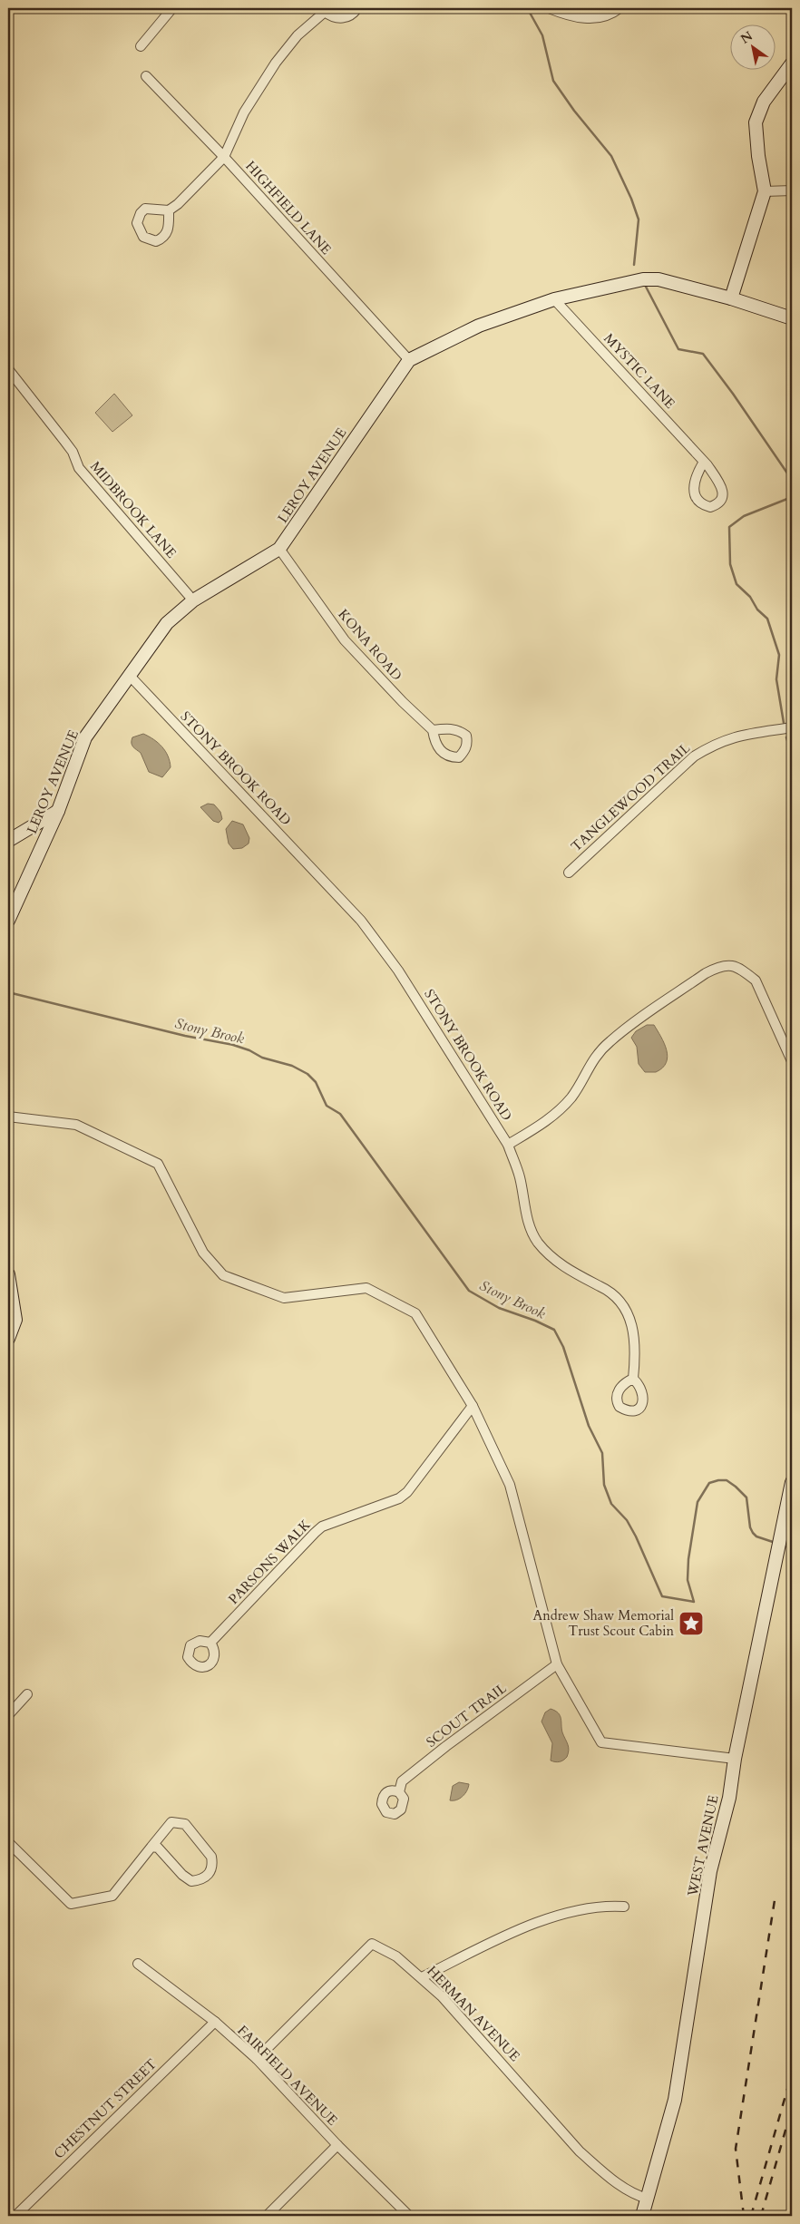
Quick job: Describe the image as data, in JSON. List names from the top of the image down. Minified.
{"streets":{"street":["HIGHFIELD LANE","MYSTIC LANE","LEROY AVENUE","MIDBROOK LANE","KONA ROAD","STONY BROOK ROAD","TANGLEWOOD TRAIL","PARSONS WALK","SCOUT TRAIL","WEST AVENUE","HERMAN AVENUE","FAIRFIELD AVENUE","CHESTNUT STREET"]},"crossings":[["HIGHFIELD LANE","LEROY AVENUE"],["MYSTIC LANE","LEROY AVENUE"],["LEROY AVENUE","MIDBROOK LANE"],["LEROY AVENUE","KONA ROAD"],["LEROY AVENUE","STONY BROOK ROAD"],["WEST AVENUE","HERMAN AVENUE"],["HERMAN AVENUE","FAIRFIELD AVENUE"],["FAIRFIELD AVENUE","CHESTNUT STREET"]],"water":["Stony Brook"],"places":{"place":["Andrew Shaw Memorial Trust Scout Cabin"]},"north":"top left"}
